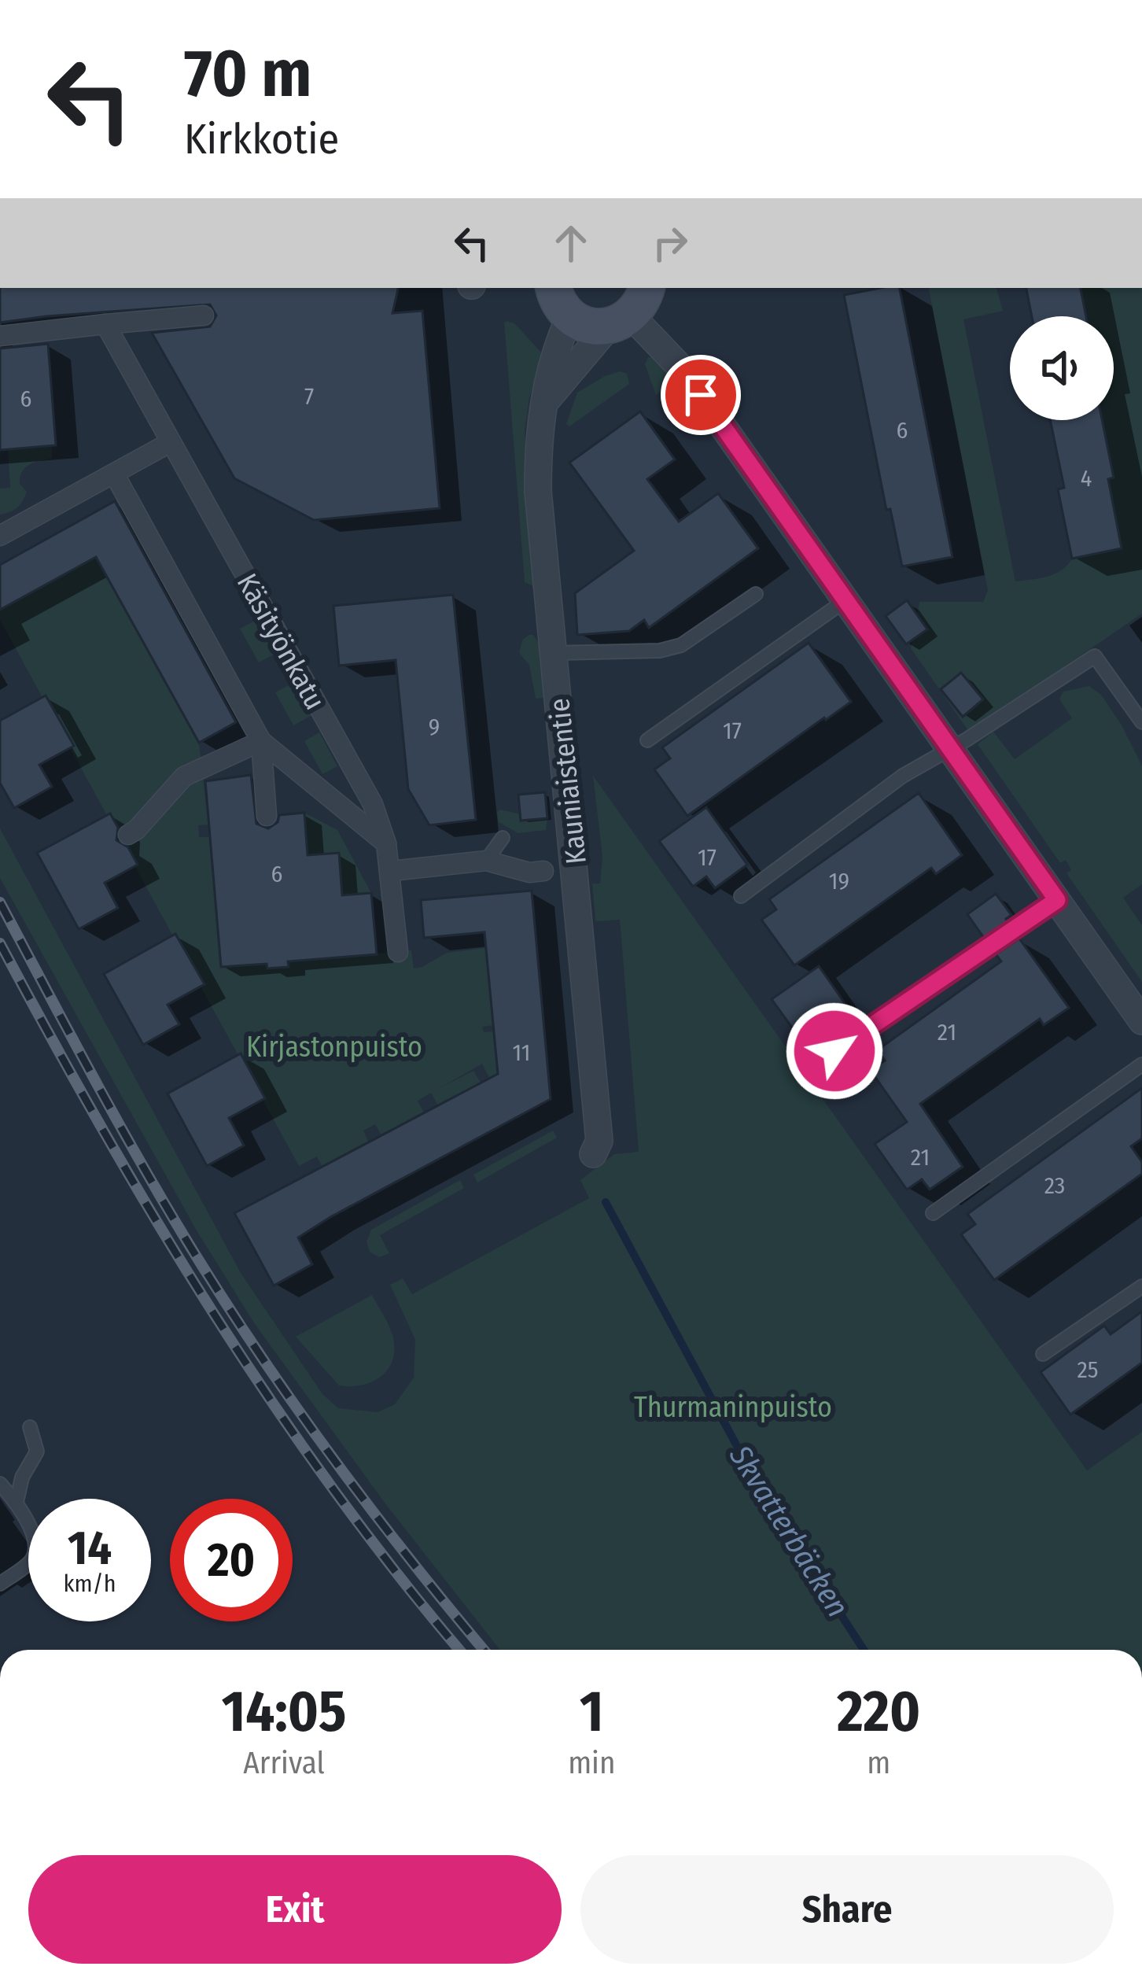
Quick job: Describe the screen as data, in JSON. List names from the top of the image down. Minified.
{"streets":{"street":["Käsityönkatu","Kauniaistentie"]},"water":["Skvatterbäcken"],"parks":["Kirjastonpuisto","Thurmaninpuisto"],"house_numbers":["7","6","6","4","9","17","17","6","19","21","11","21","23","25"],"page":{"turn":["70 m","Kirkkotie"],"speed":"14 km/h","limit":"20","eta":["14:05","Arrival","1","min","220","m"],"buttons":["Exit","Share"]}}
